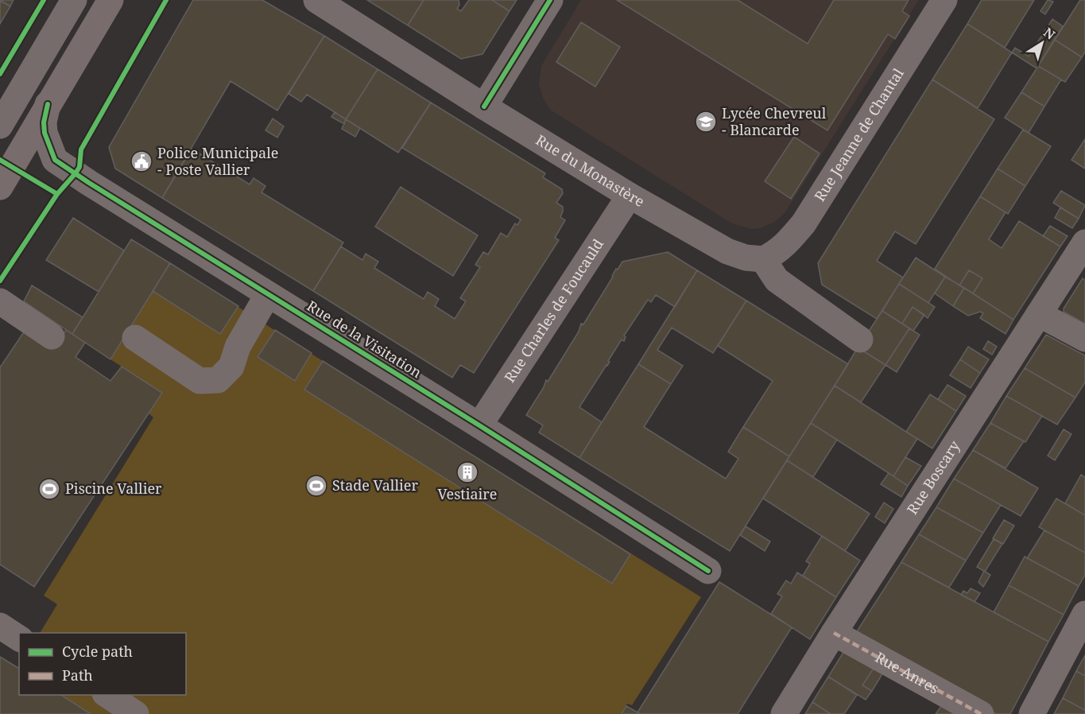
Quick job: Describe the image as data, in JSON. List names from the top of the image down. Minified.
{"streets":{"street":["Rue Jeanne de Chantal","Rue du Monastère","Rue Charles de Foucauld","Rue de la Visitation","Rue Boscary","Rue Anres"]},"crossings":[["Rue Jeanne de Chantal","Rue du Monastère"],["Rue du Monastère","Rue Charles de Foucauld"],["Rue Charles de Foucauld","Rue de la Visitation"],["Rue Boscary","Rue Anres"]],"places":{"school or university":["Lycée Chevreul - Blancarde"],"public building":["Police Municipale - Poste Vallier"],"building":["Vestiaire"],"sports":["Stade Vallier","Piscine Vallier"]},"legend":["Cycle path","Path"],"north":"top right"}
